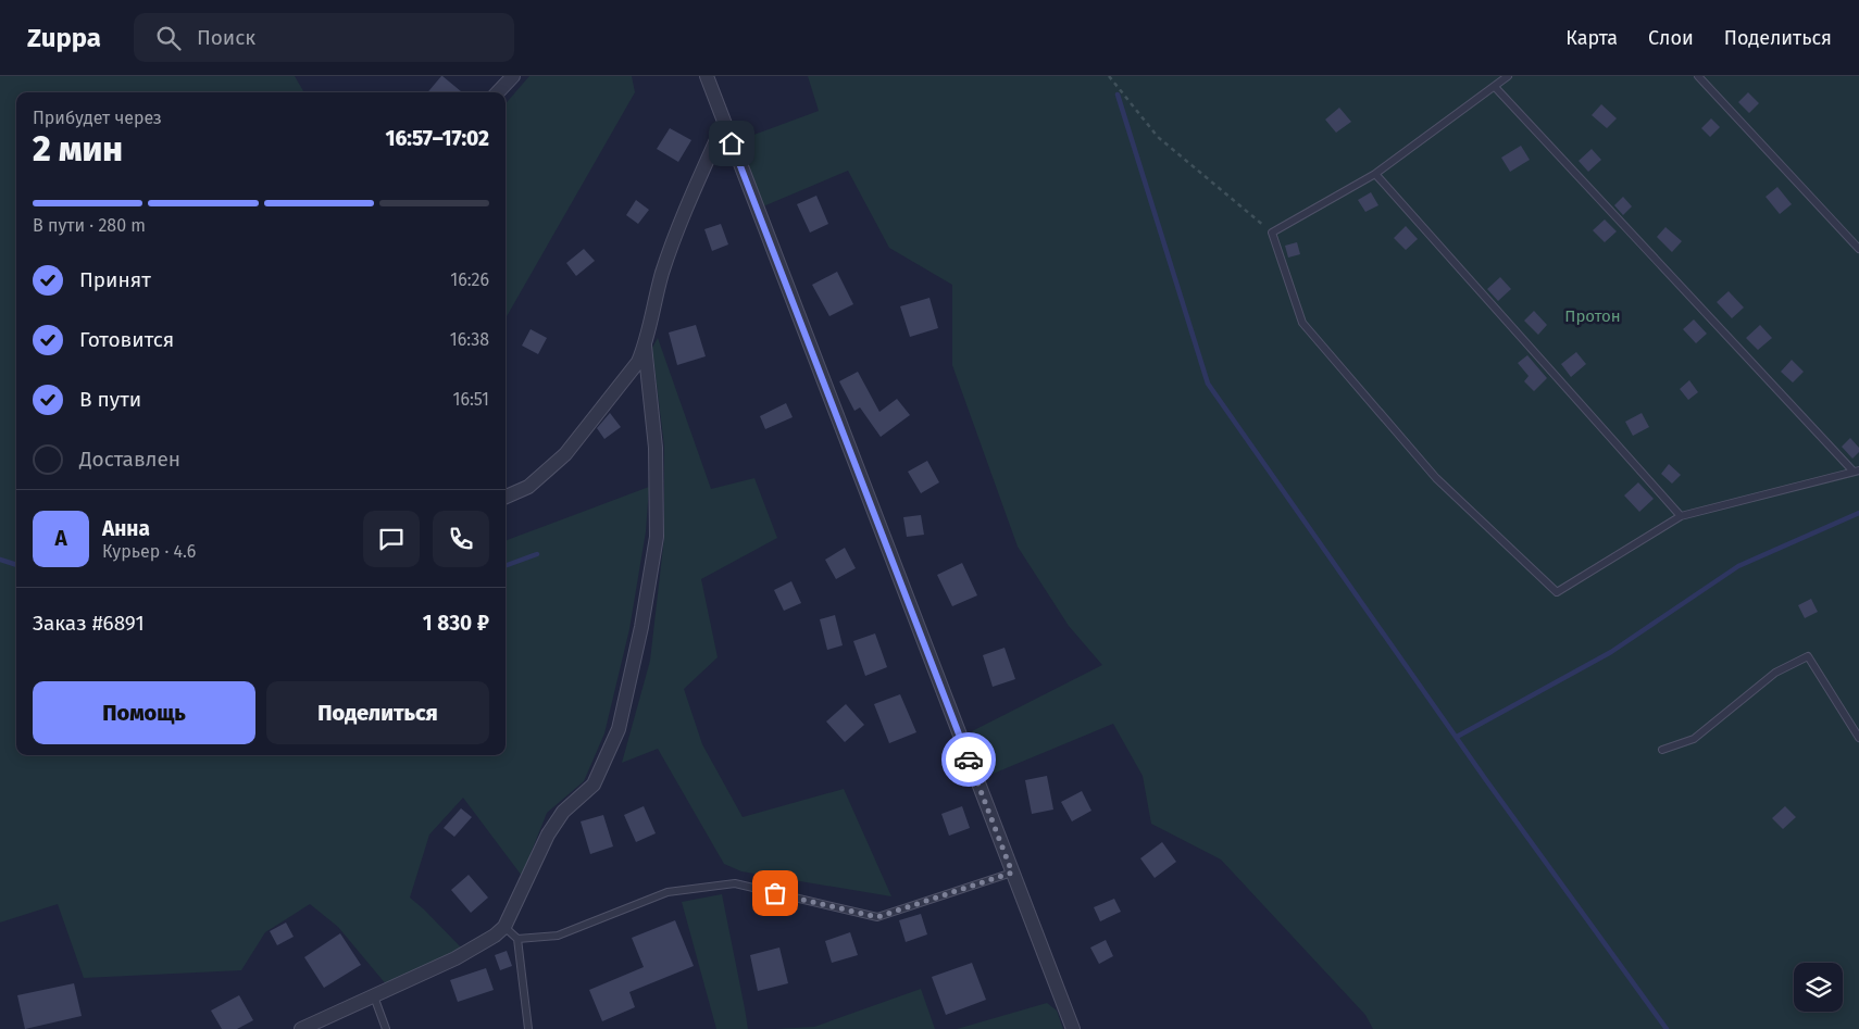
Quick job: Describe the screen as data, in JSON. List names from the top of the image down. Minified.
{"parks":["Протон"],"page":{"header":"Zuppa","search":"Поиск","nav":["Карта","Слои","Поделиться"],"heading":["2 мин","Прибудет через","16:57–17:02"],"panel":["Анна","Курьер · 4.6","Заказ #6891","1 830 ₽"],"bar":"В пути · 280 m","list":[["Принят","16:26"],["Готовится","16:38"],["В пути","16:51"],"Доставлен"],"round":"А","buttons":["Помощь","Поделиться"]}}
